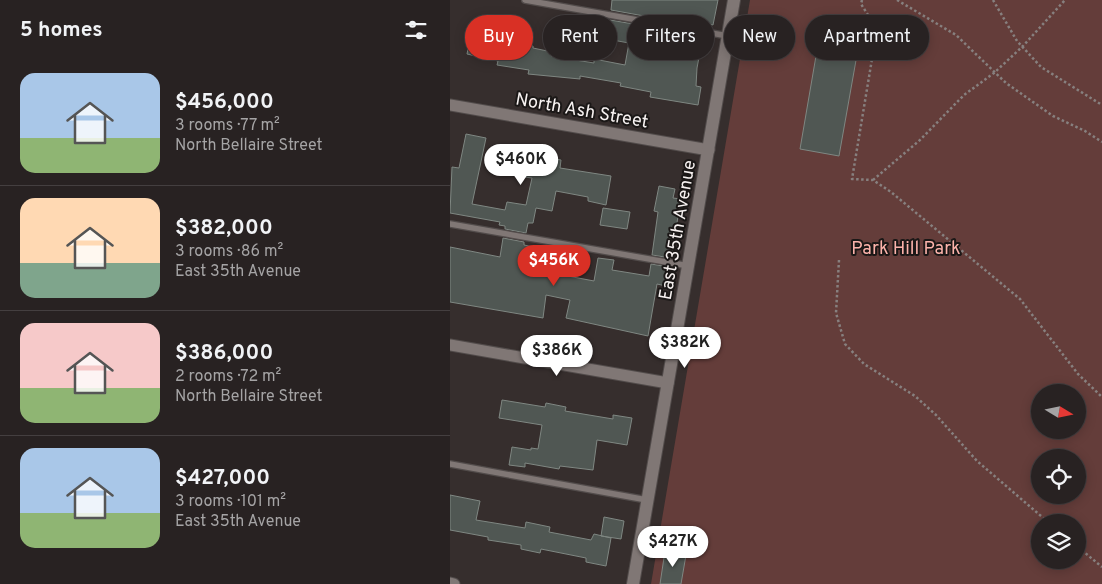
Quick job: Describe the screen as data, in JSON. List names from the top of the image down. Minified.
{"streets":{"street":["North Ash Street","East 35th Avenue"]},"crossings":[["North Ash Street","East 35th Avenue"]],"parks":["Park Hill Park"],"north":"right","page":{"heading":"5 homes","chip":["Buy","Rent","Filters","New","Apartment"],"list":[{"name":"$456,000","note":"3 rooms · 77 m² · North Bellaire Street"},{"name":"$382,000","note":"3 rooms · 86 m² · East 35th Avenue"},{"name":"$386,000","note":"2 rooms · 72 m² · North Bellaire Street"},{"name":"$427,000","note":"3 rooms · 101 m² · East 35th Avenue"}],"price":["$460K","$456K","$382K","$386K","$427K"]}}
